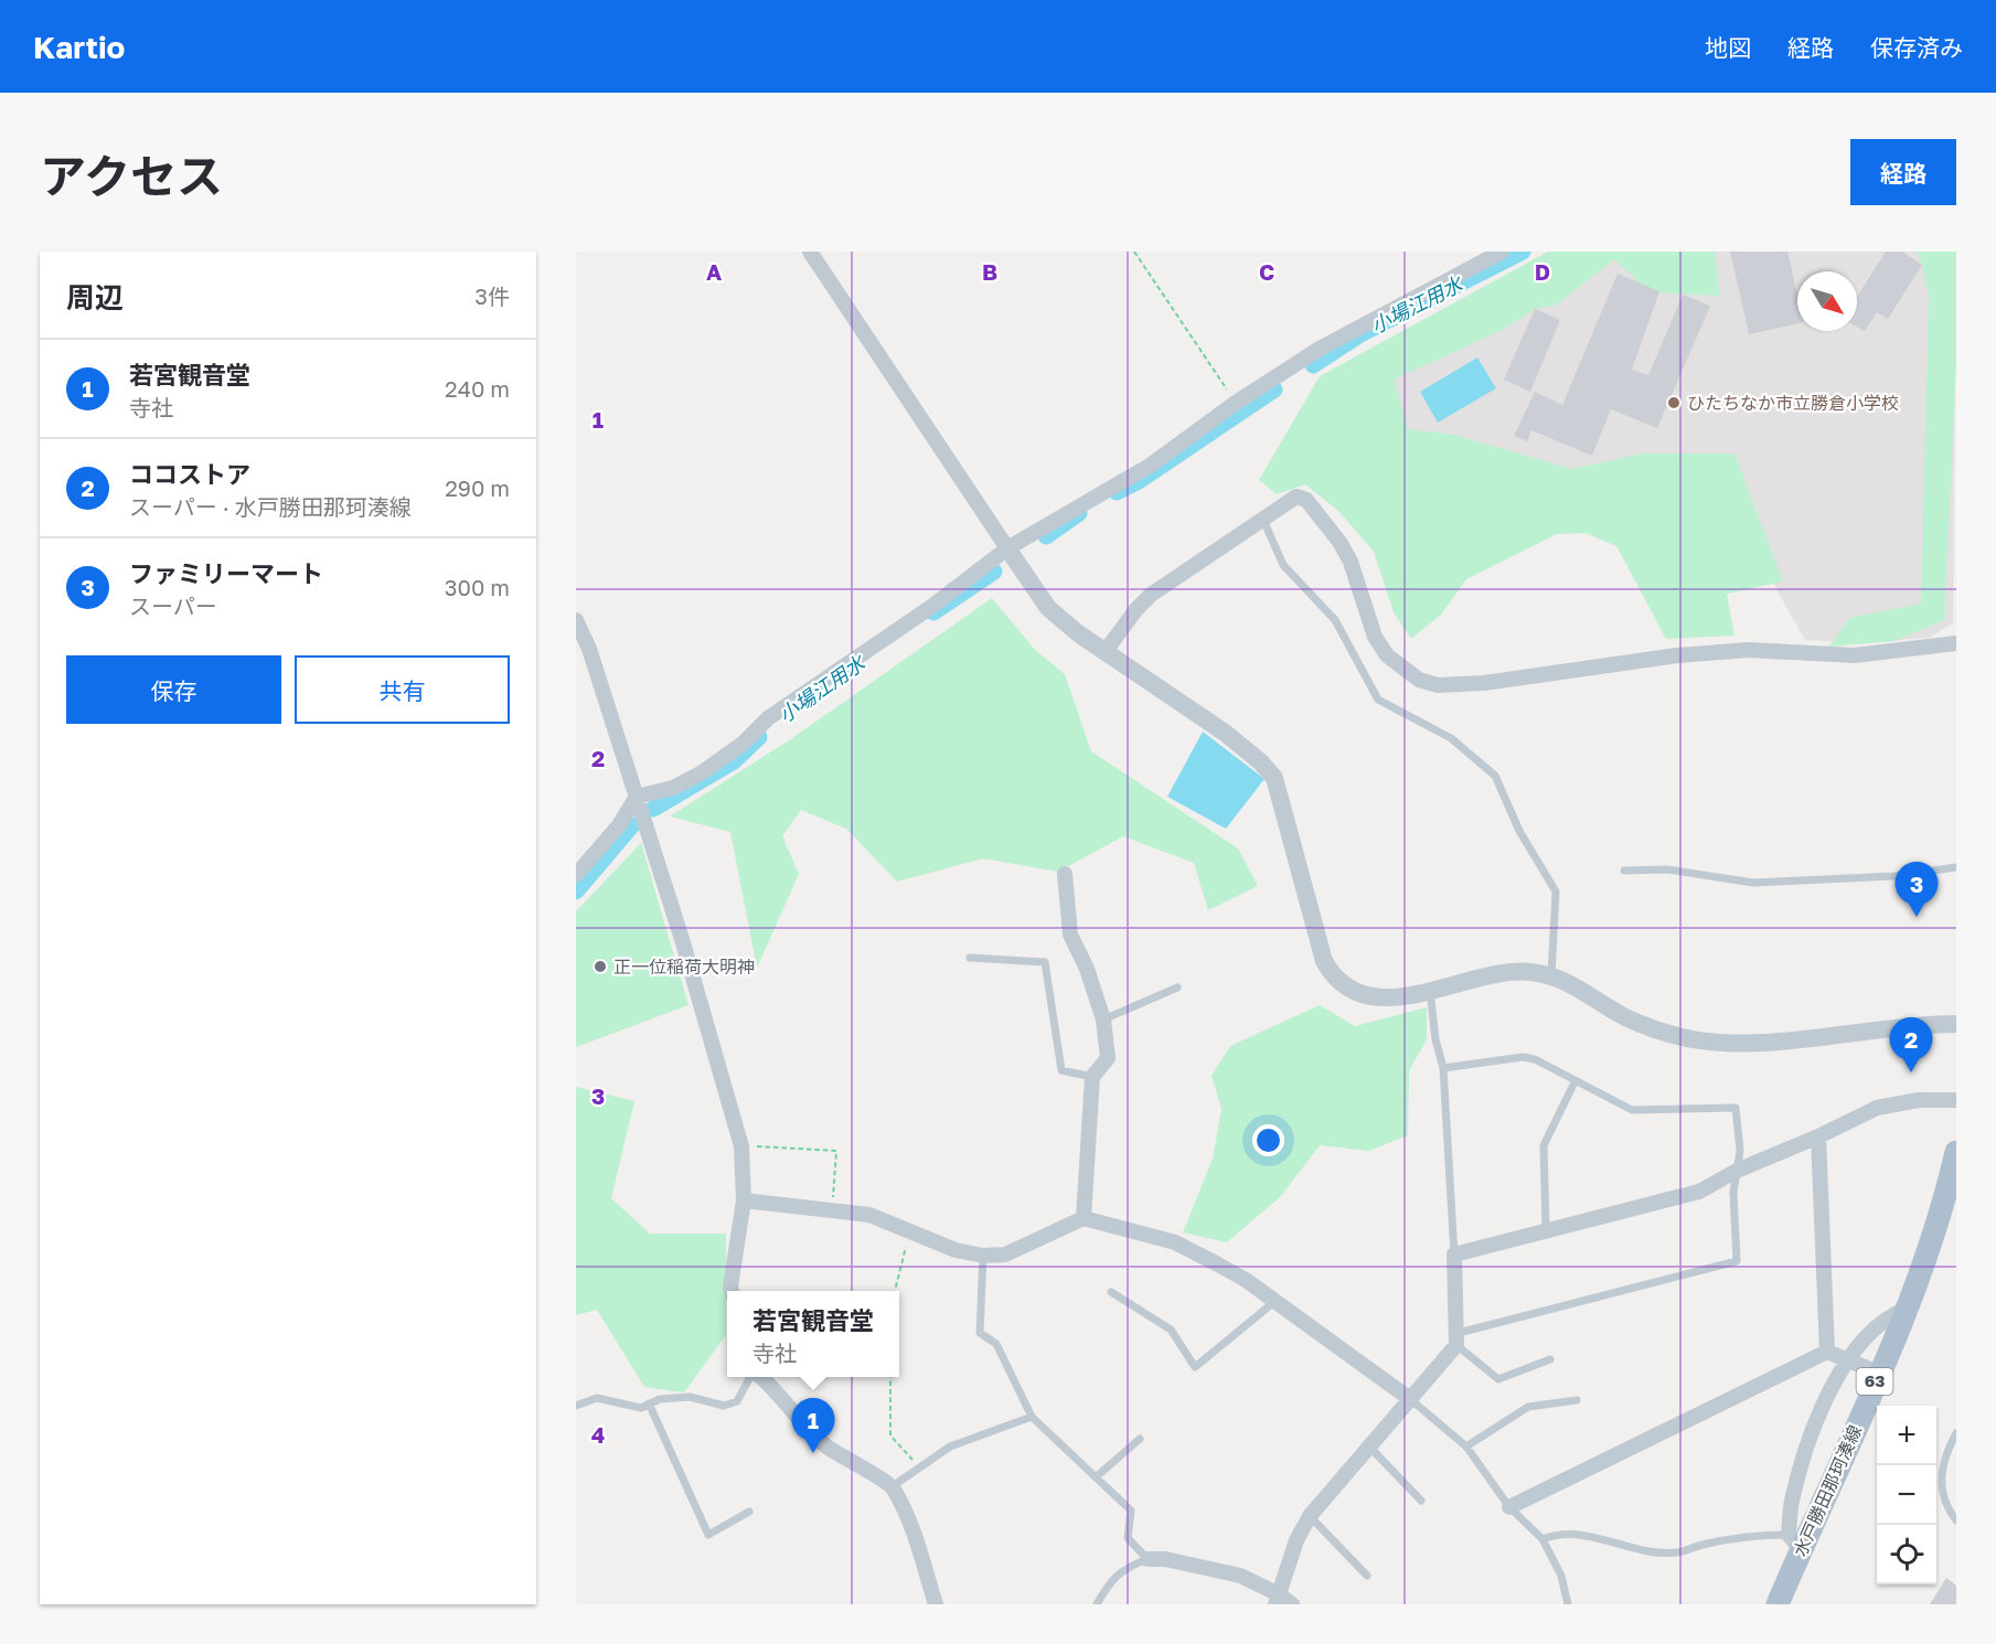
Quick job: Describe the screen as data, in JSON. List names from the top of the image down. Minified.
{"streets":{"main road":["63","水戸勝田那珂湊線"]},"water":["小場江用水"],"places":["ひたちなか市立勝倉小学校","正一位稲荷大明神"],"north":"bottom right","page":{"header":"Kartio","nav":["地図","経路","保存済み"],"title":"アクセス","buttons":["経路",["保存","共有"]],"heading":["周辺","3件"],"list":[{"mark":"1","name":"若宮観音堂","note":"寺社","value":"240 m"},{"mark":"2","name":"ココストア","note":"スーパー · 水戸勝田那珂湊線","value":"290 m"},{"mark":"3","name":"ファミリーマート","note":"スーパー","value":"300 m"}],"pins":["3","2","1"],"popup":["若宮観音堂","寺社"],"map_buttons":["+","−"]},"grid":{"columns":["A","B","C","D"],"rows":["1","2","3","4"]}}
